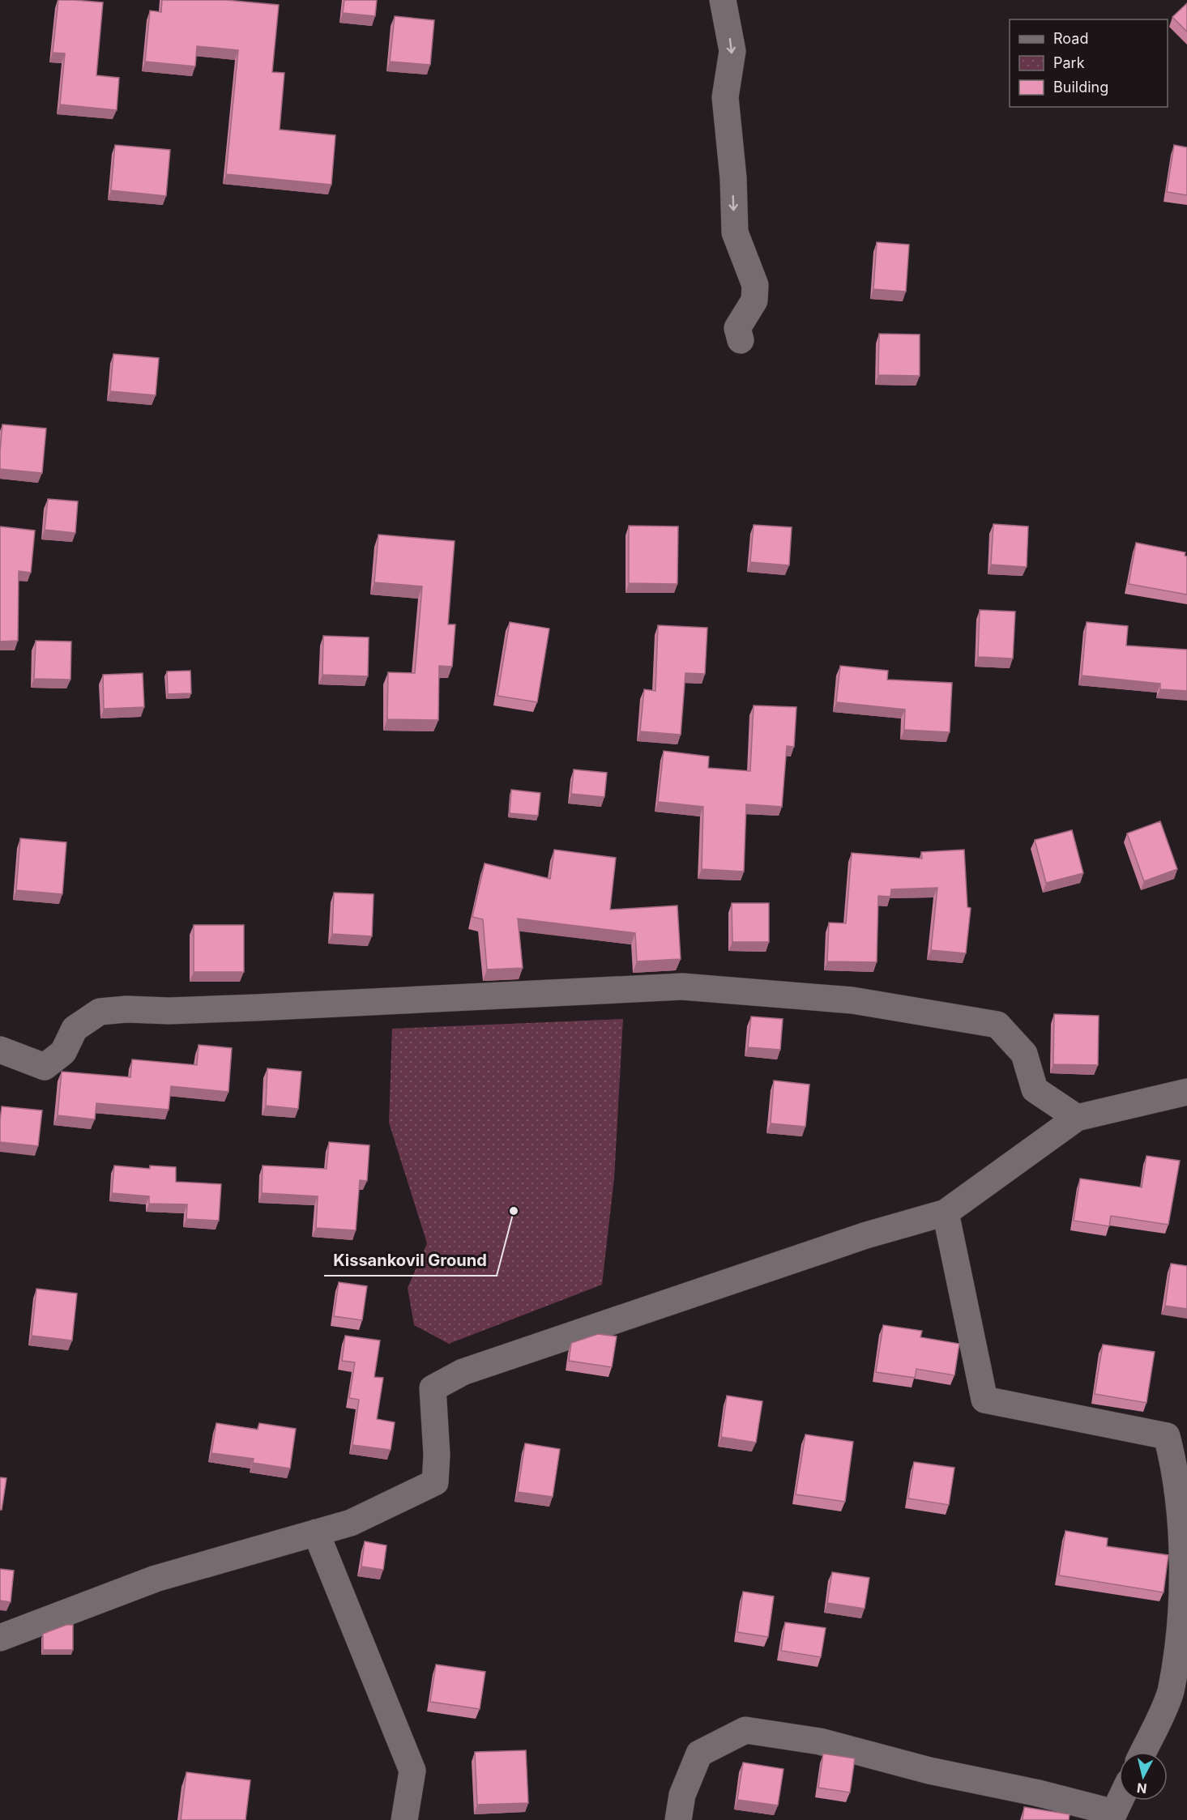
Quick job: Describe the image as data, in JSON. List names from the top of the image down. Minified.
{"places":["Kissankovil Ground"],"legend":["Road","Park","Building"],"north":"bottom"}
